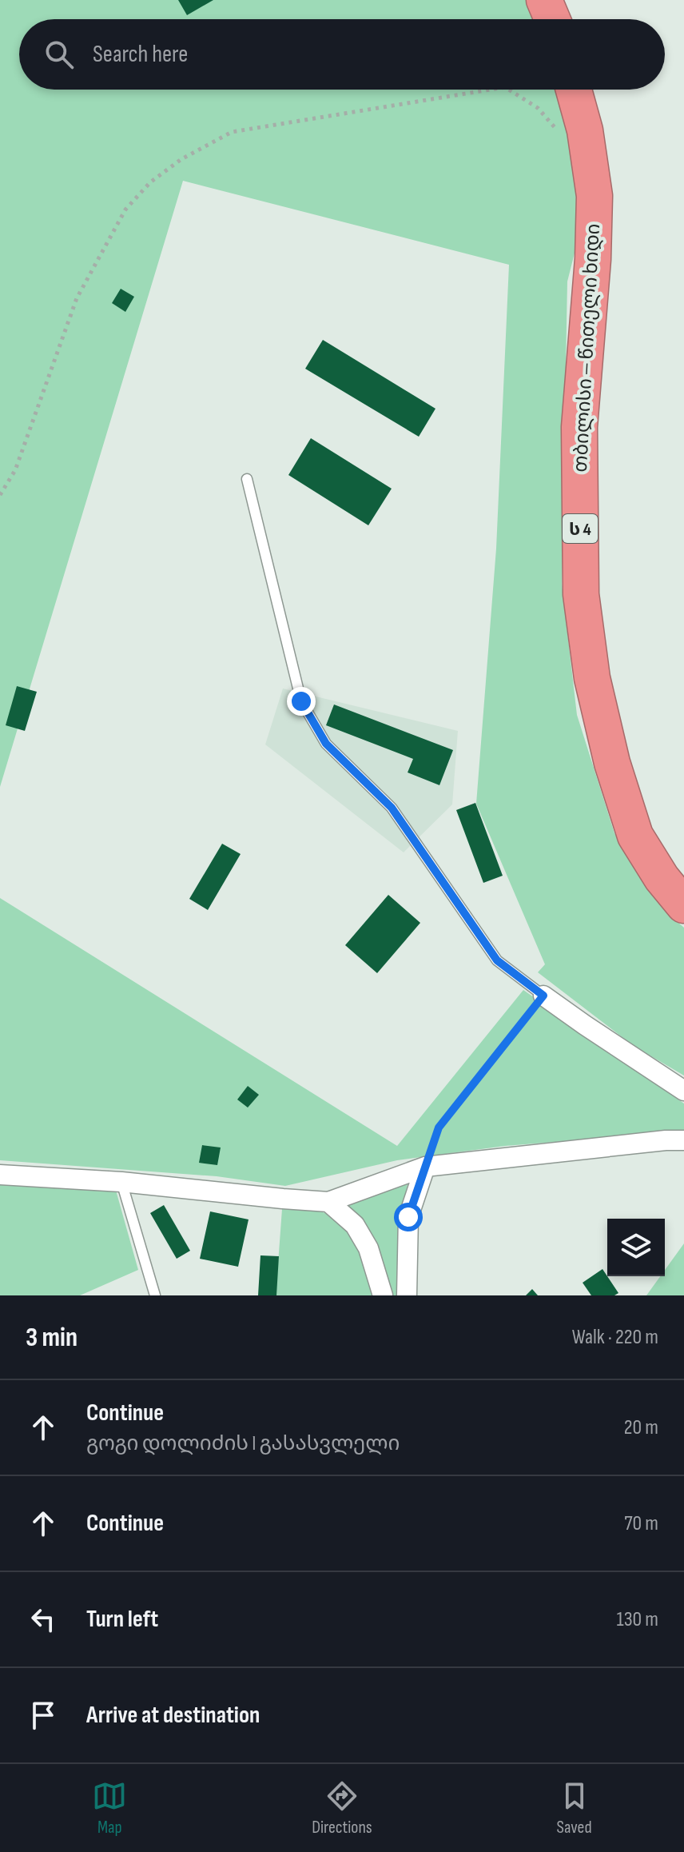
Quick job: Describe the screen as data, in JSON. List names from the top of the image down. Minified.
{"streets":{"highway":["თბილისი — წითელი ხიდი","ს 4"]},"page":{"search":"Search here","heading":["3 min","Walk · 220 m"],"list":[["Continue","გოგი დოლიძის I გასასვლელი","20 m"],["Continue","70 m"],["Turn left","130 m"],"Arrive at destination"],"nav":["Map","Directions","Saved"]}}
